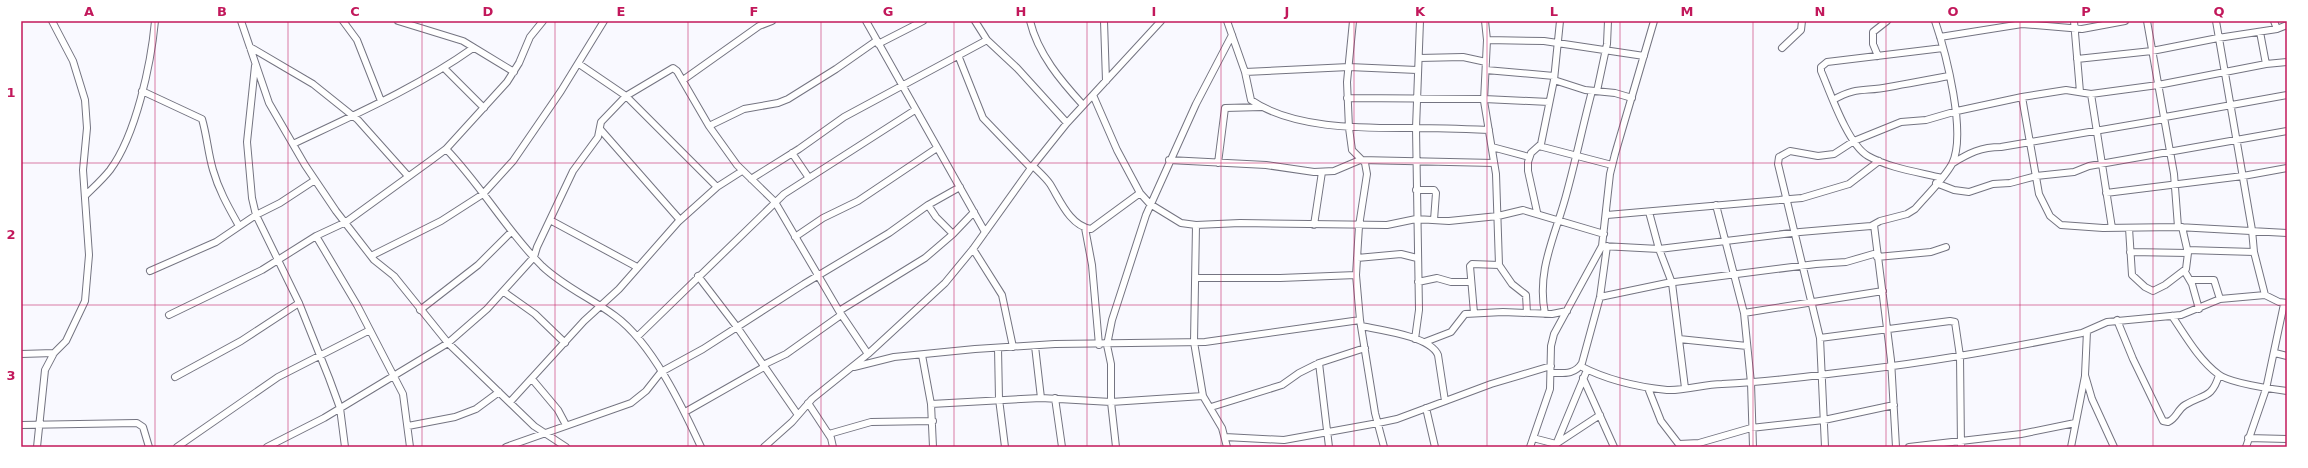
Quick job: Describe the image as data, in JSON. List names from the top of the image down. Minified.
{"grid":{"columns":["A","B","C","D","E","F","G","H","I","J","K","L","M","N","O","P","Q"],"rows":["1","2","3"]}}
